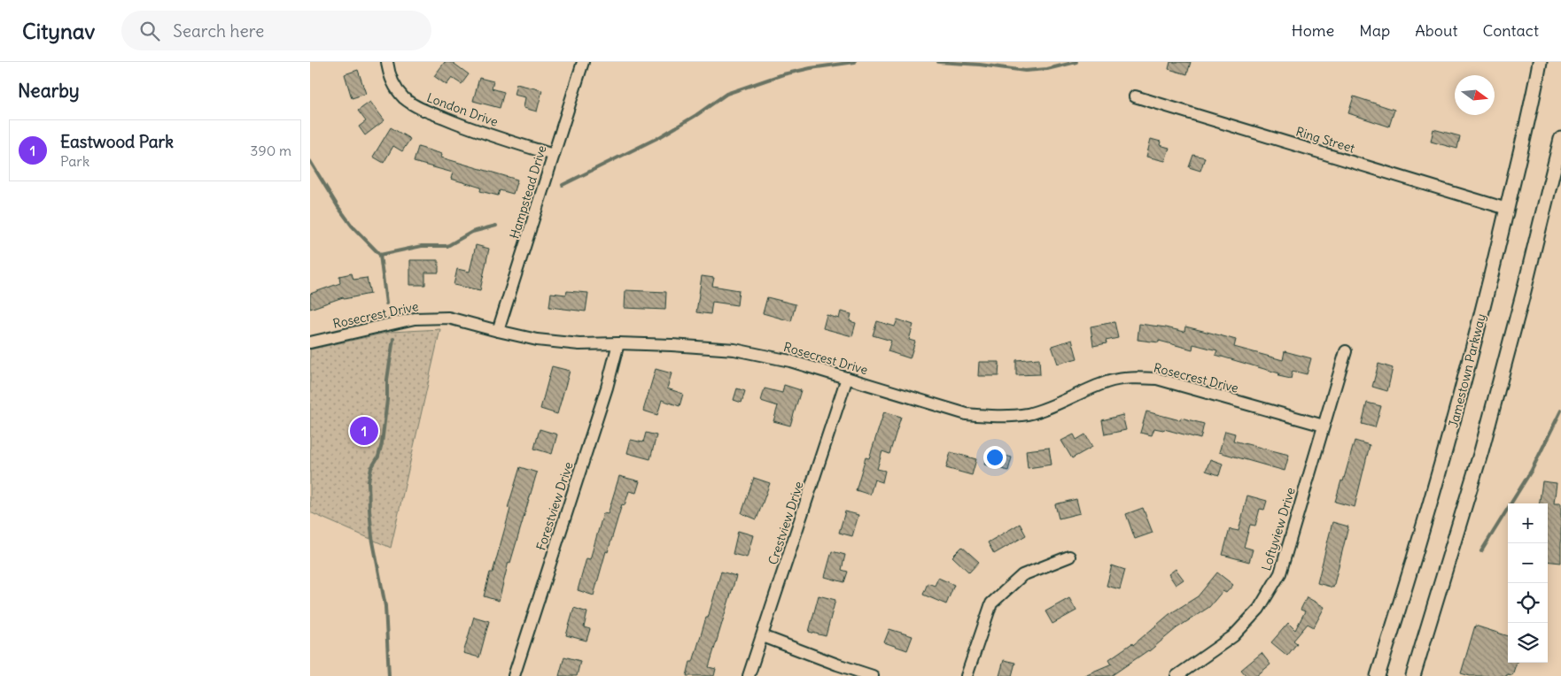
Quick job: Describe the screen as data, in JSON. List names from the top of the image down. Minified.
{"streets":{"main road":["Jamestown Parkway"],"street":["London Drive","Ring Street","Hampstead Drive","Rosecrest Drive","Forestview Drive","Crestview Drive","Loftyview Drive"]},"crossings":[["London Drive","Hampstead Drive"],["Ring Street","Jamestown Parkway"],["Hampstead Drive","Rosecrest Drive"],["Rosecrest Drive","Forestview Drive"],["Rosecrest Drive","Crestview Drive"],["Rosecrest Drive","Loftyview Drive"]],"north":"right","page":{"header":"Citynav","search":"Search here","nav":["Home","Map","About","Contact"],"heading":"Nearby","list":[{"mark":"1","name":"Eastwood Park","note":"Park","value":"390 m"}],"pins":"1","map_buttons":["+","−"]}}
